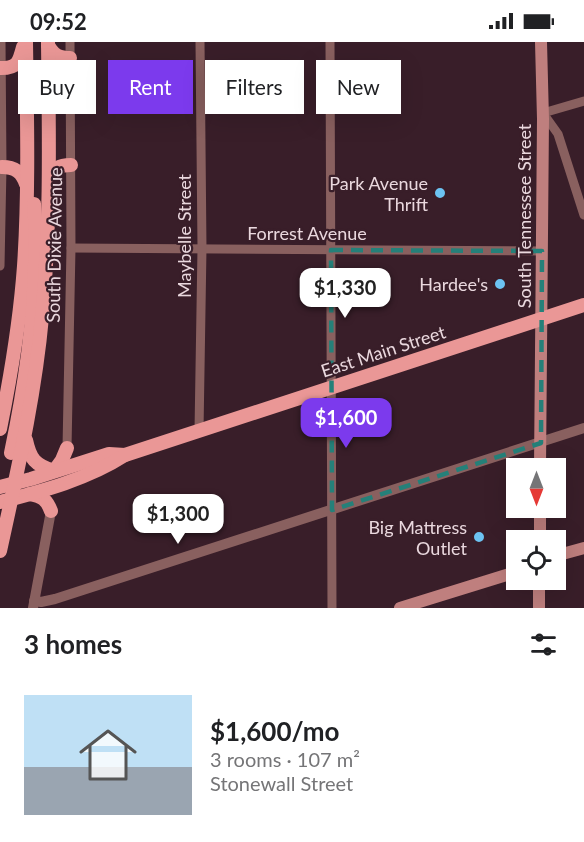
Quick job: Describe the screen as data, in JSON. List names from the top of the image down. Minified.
{"streets":{"main road":["South Tennessee Street","East Main Street"],"street":["Forrest Avenue","Maybelle Street","South Dixie Avenue"]},"crossings":[["South Tennessee Street","Forrest Avenue"],["South Tennessee Street","East Main Street"],["Forrest Avenue","Maybelle Street"],["Forrest Avenue","South Dixie Avenue"],["Maybelle Street","East Main Street"]],"places":["Park Avenue Thrift","Hardee's","Big Mattress Outlet"],"north":"bottom","page":{"status":"09:52","chip":["Buy","Rent","Filters","New"],"price":["$1,330","$1,600","$1,300"],"heading":"3 homes","list":[{"name":"$1,600/mo","note":"3 rooms · 107 m² · Stonewall Street"}]}}
